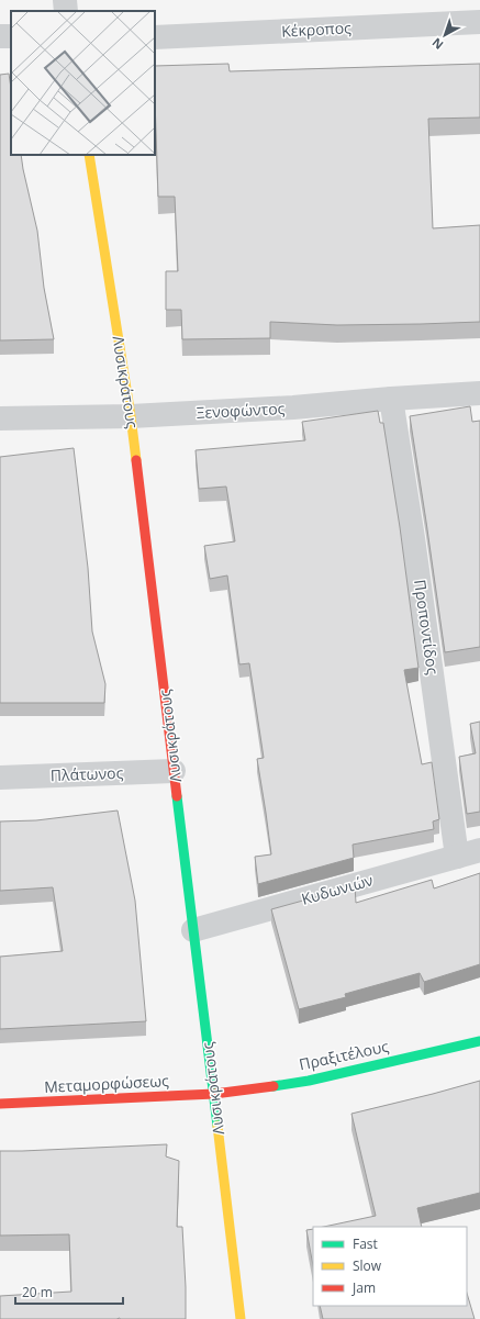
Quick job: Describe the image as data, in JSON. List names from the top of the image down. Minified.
{"streets":{"street":["Κέκροπος","Λυσικράτους","Ξενοφώντος","Προποντίδος","Πλάτωνος","Κυδωνιών","Πραξιτέλους","Μεταμορφώσεως"]},"crossings":[["Λυσικράτους","Ξενοφώντος"],["Λυσικράτους","Πλάτωνος"],["Λυσικράτους","Κυδωνιών"],["Λυσικράτους","Πραξιτέλους"],["Λυσικράτους","Μεταμορφώσεως"],["Ξενοφώντος","Προποντίδος"],["Προποντίδος","Κυδωνιών"],["Πραξιτέλους","Μεταμορφώσεως"]],"legend":["Fast","Slow","Jam"],"scale_bar":"20 m","north":"bottom left"}
